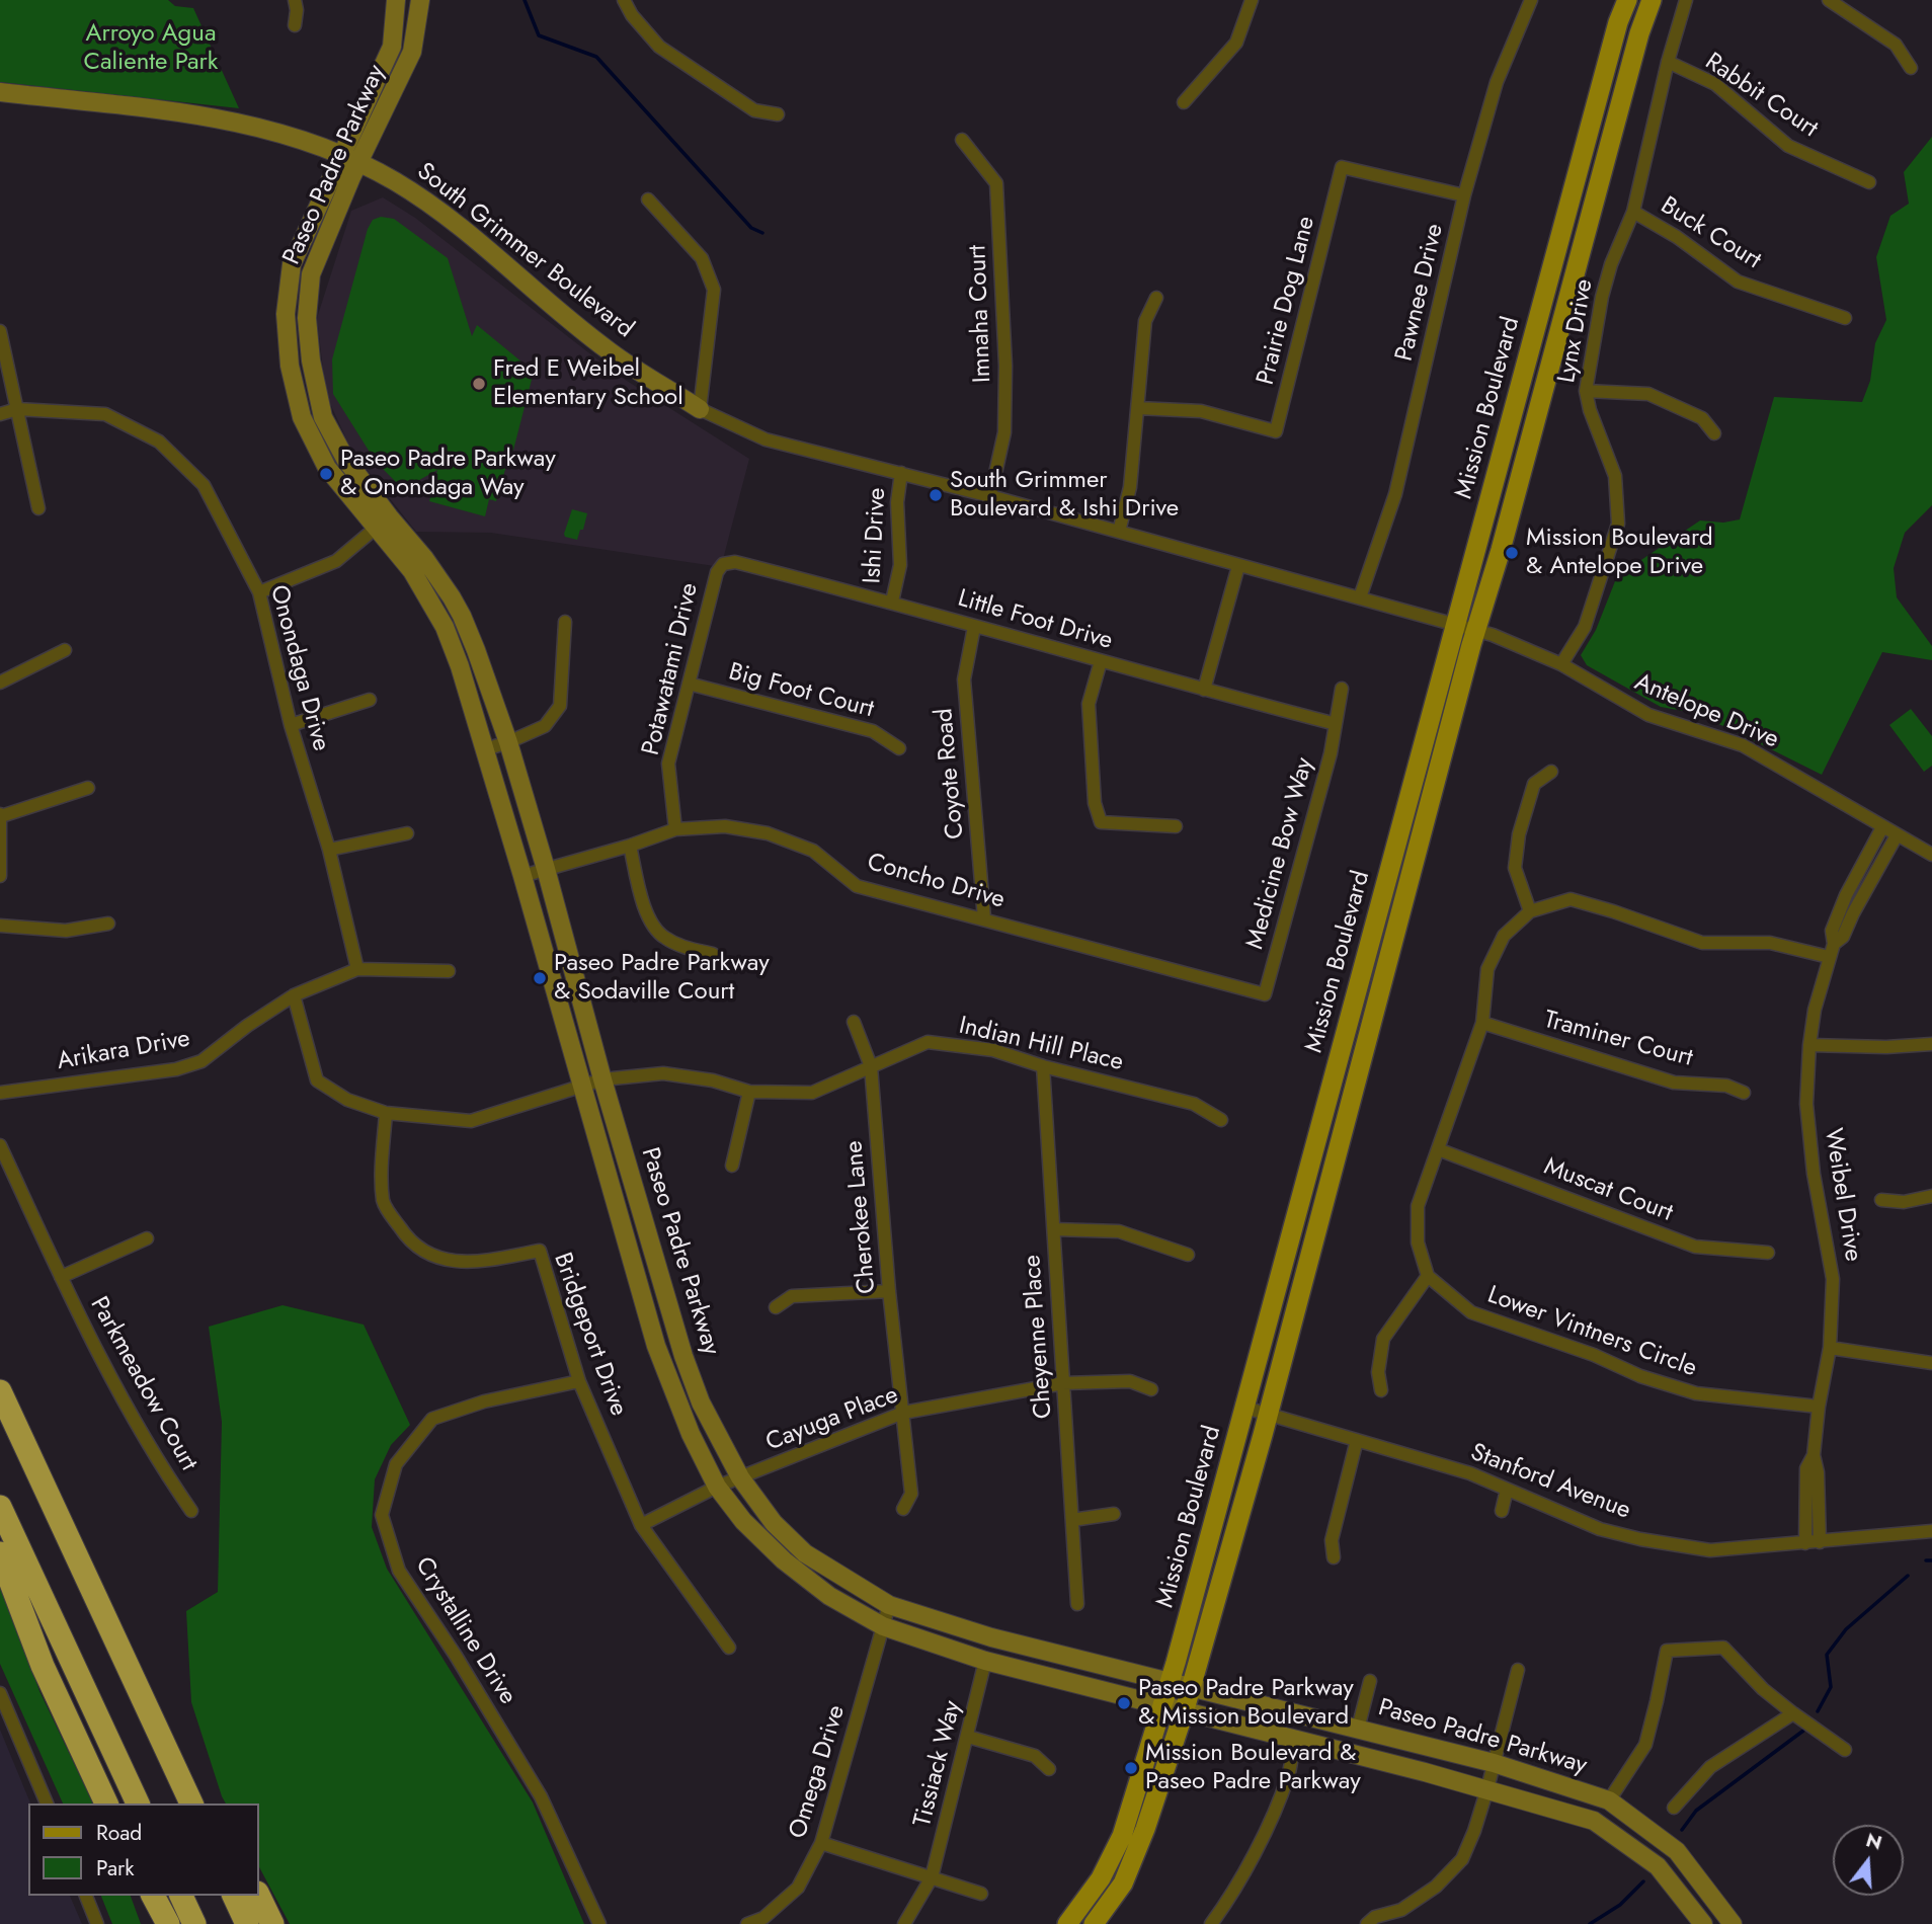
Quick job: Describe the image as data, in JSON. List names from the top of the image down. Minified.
{"streets":{"main road":["Paseo Padre Parkway","South Grimmer Boulevard","Mission Boulevard"],"street":["Rabbit Court","Buck Court","Pawnee Drive","Prairie Dog Lane","Imnaha Court","Lynx Drive","Ishi Drive","Little Foot Drive","Onondaga Drive","Potawatami Drive","Big Foot Court","Antelope Drive","Coyote Road","Medicine Bow Way","Concho Drive","Traminer Court","Indian Hill Place","Arikara Drive","Muscat Court","Weibel Drive","Cherokee Lane","Lower Vintners Circle","Bridgeport Drive","Cheyenne Place","Parkmeadow Court","Cayuga Place","Stanford Avenue","Crystalline Drive","Tissiack Way","Omega Drive"]},"crossings":[["Rabbit Court","Lynx Drive"],["Paseo Padre Parkway","South Grimmer Boulevard"],["Paseo Padre Parkway","Mission Boulevard"],["Paseo Padre Parkway","Concho Drive"],["Paseo Padre Parkway","Indian Hill Place"],["Paseo Padre Parkway","Cayuga Place"],["Paseo Padre Parkway","Tissiack Way"],["Paseo Padre Parkway","Omega Drive"],["Buck Court","Lynx Drive"],["South Grimmer Boulevard","Pawnee Drive"],["South Grimmer Boulevard","Imnaha Court"],["South Grimmer Boulevard","Mission Boulevard"],["South Grimmer Boulevard","Ishi Drive"],["South Grimmer Boulevard","Antelope Drive"],["Pawnee Drive","Prairie Dog Lane"],["Lynx Drive","Antelope Drive"],["Mission Boulevard","Antelope Drive"],["Mission Boulevard","Stanford Avenue"],["Ishi Drive","Little Foot Drive"],["Little Foot Drive","Potawatami Drive"],["Little Foot Drive","Coyote Road"],["Little Foot Drive","Medicine Bow Way"],["Onondaga Drive","Arikara Drive"],["Potawatami Drive","Big Foot Court"],["Potawatami Drive","Concho Drive"],["Antelope Drive","Weibel Drive"],["Coyote Road","Concho Drive"],["Medicine Bow Way","Concho Drive"],["Indian Hill Place","Arikara Drive"],["Indian Hill Place","Cherokee Lane"],["Indian Hill Place","Bridgeport Drive"],["Indian Hill Place","Cheyenne Place"],["Weibel Drive","Lower Vintners Circle"],["Weibel Drive","Stanford Avenue"],["Cherokee Lane","Cayuga Place"],["Bridgeport Drive","Cayuga Place"],["Bridgeport Drive","Crystalline Drive"],["Cheyenne Place","Cayuga Place"]],"parks":["Arroyo Agua Caliente Park"],"places":["Fred E Weibel Elementary School","Paseo Padre Parkway & Onondaga Way","South Grimmer Boulevard & Ishi Drive","Mission Boulevard & Antelope Drive","Paseo Padre Parkway & Sodaville Court","Paseo Padre Parkway & Mission Boulevard","Mission Boulevard & Paseo Padre Parkway"],"legend":["Road","Park"],"north":"top"}
